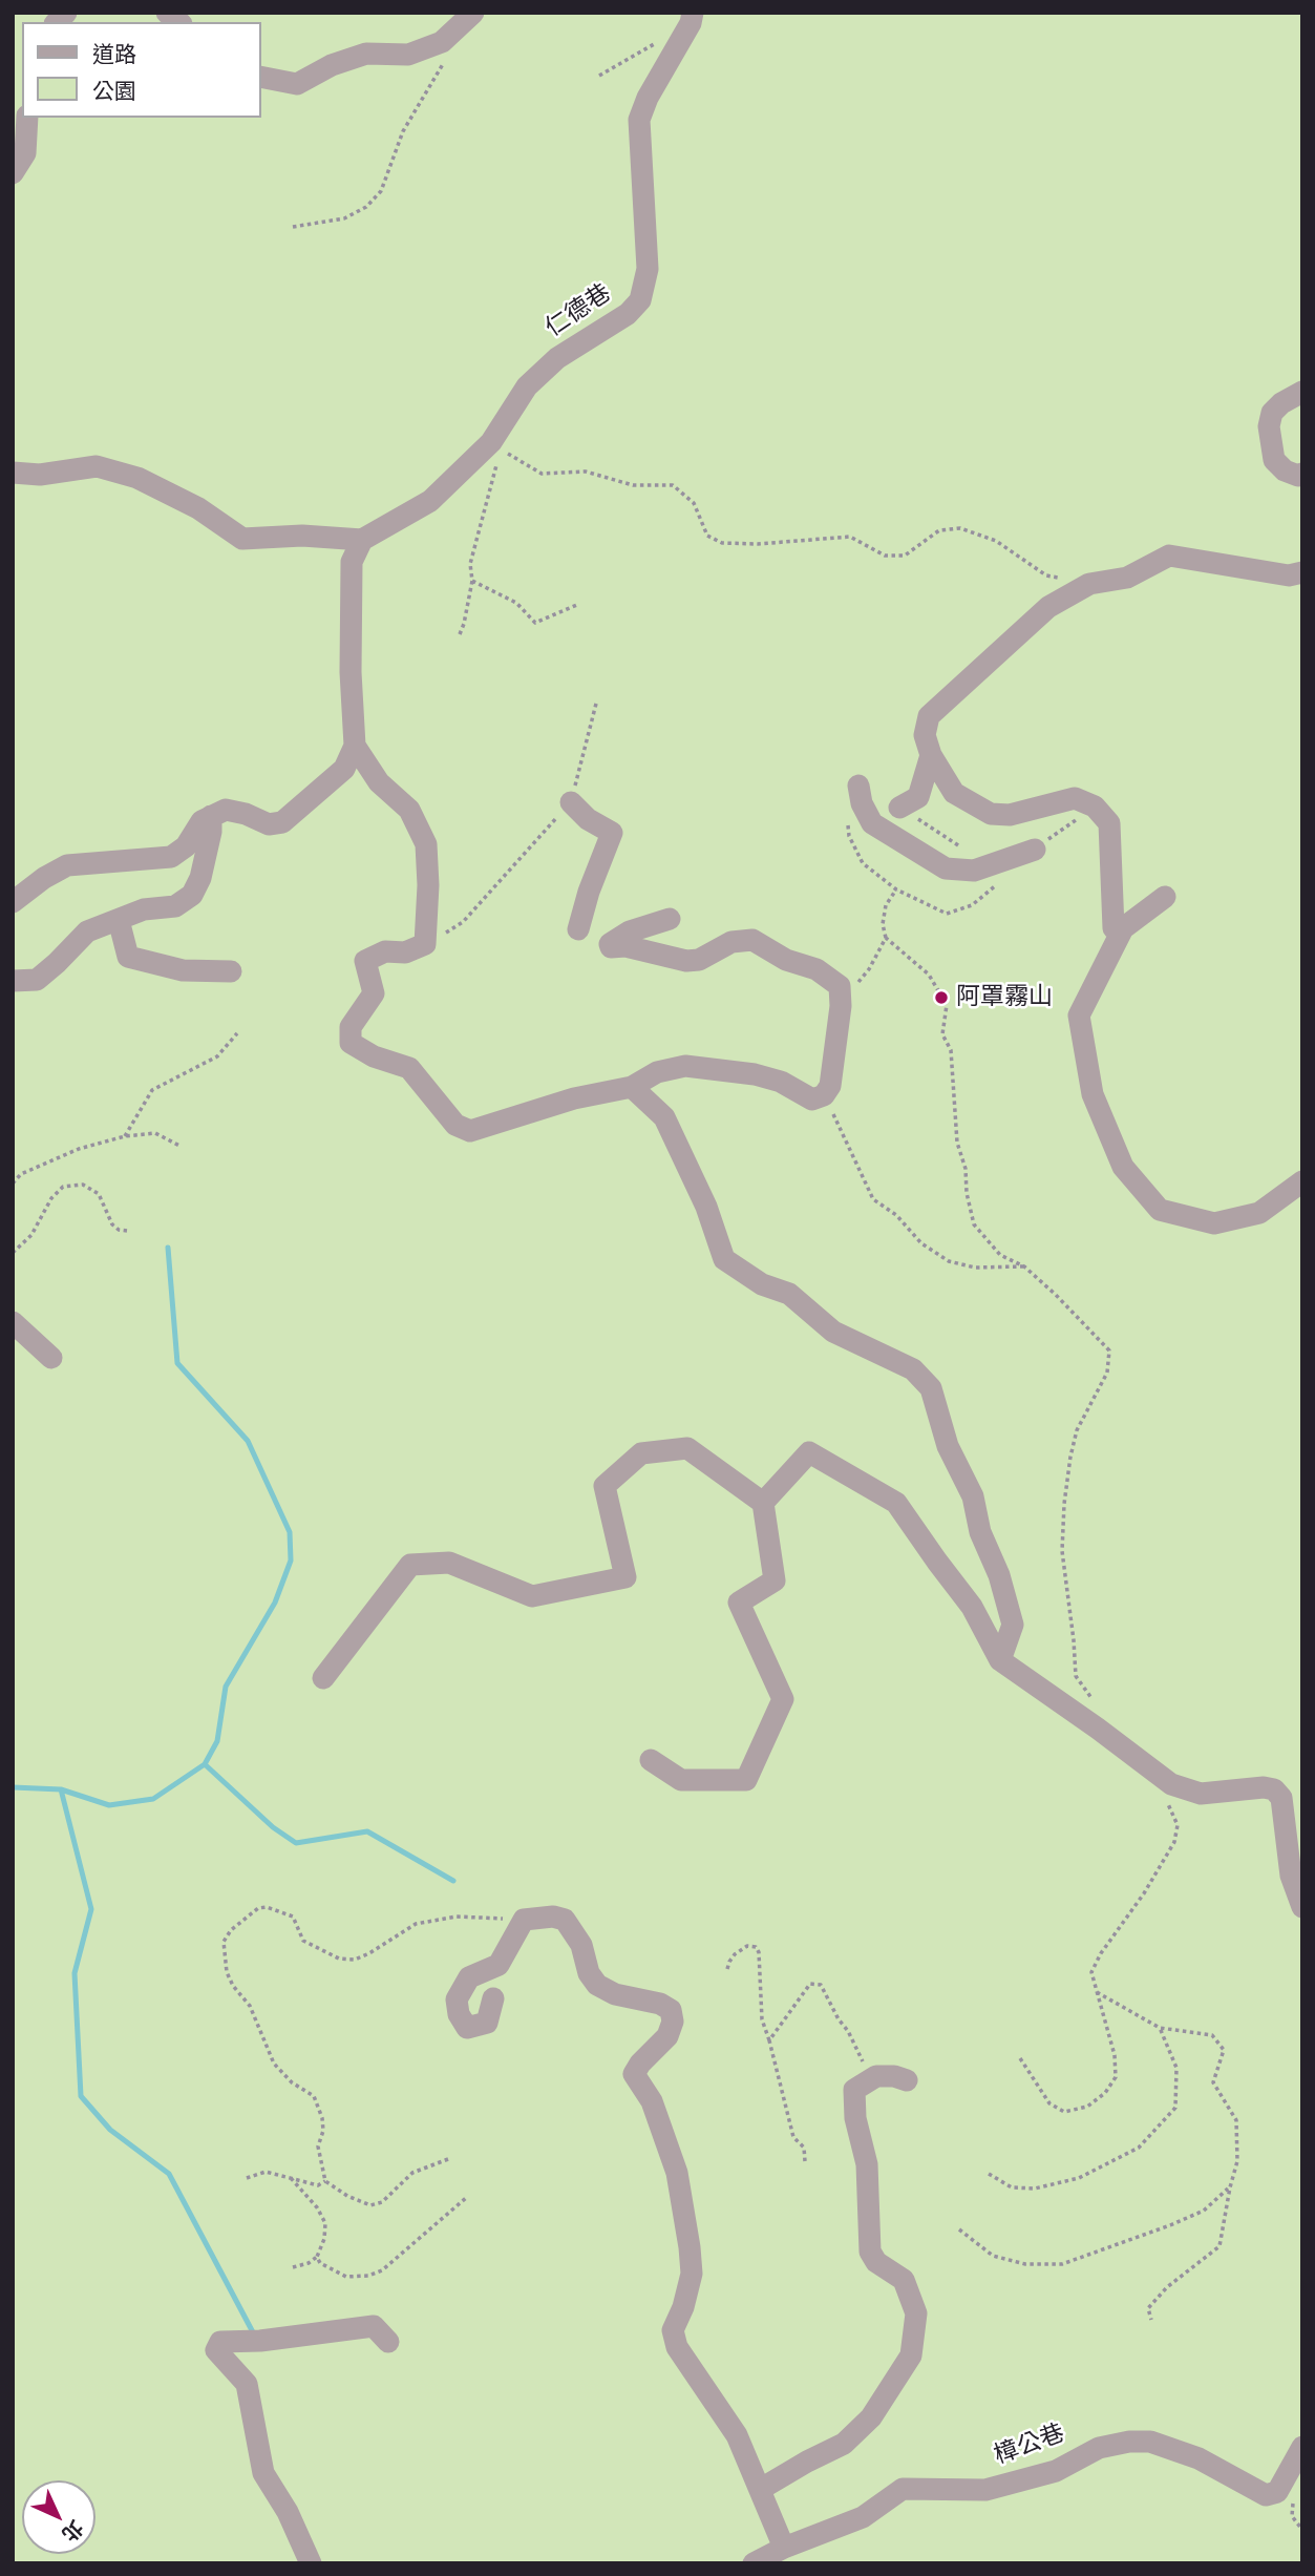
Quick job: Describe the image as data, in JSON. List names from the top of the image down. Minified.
{"streets":{"street":["仁德巷","樟公巷"]},"places":["阿罩霧山"],"legend":["道路","公園"],"north":"bottom right"}
